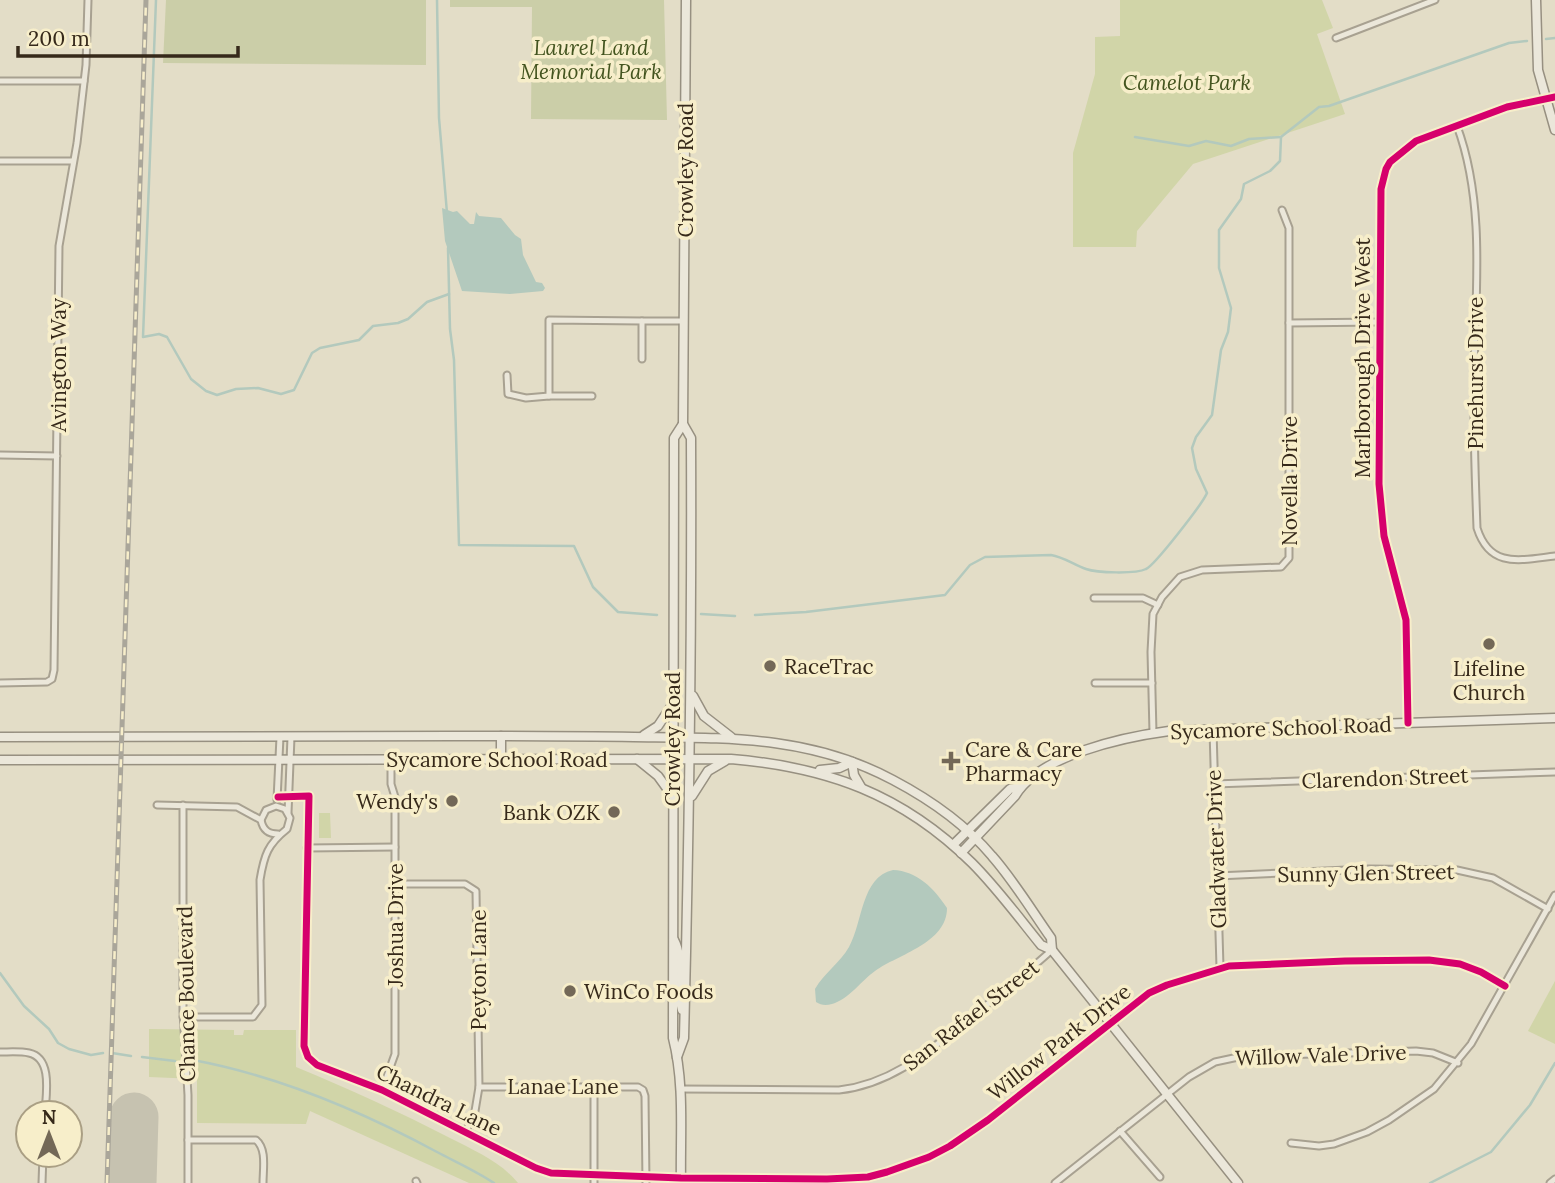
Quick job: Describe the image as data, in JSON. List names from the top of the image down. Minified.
{"streets":{"main road":["Crowley Road","Sycamore School Road"],"street":["Marlborough Drive West","Avington Way","Pinehurst Drive","Novella Drive","Clarendon Street","Gladwater Drive","Sunny Glen Street","Joshua Drive","Peyton Lane","Chance Boulevard","San Rafael Street","Willow Park Drive","Willow Vale Drive","Lanae Lane","Chandra Lane"]},"crossings":[["Crowley Road","Sycamore School Road"],["Crowley Road","San Rafael Street"],["Crowley Road","Willow Park Drive"],["Crowley Road","Chandra Lane"],["Marlborough Drive West","Pinehurst Drive"],["Marlborough Drive West","Sycamore School Road"],["Novella Drive","Sycamore School Road"],["Sycamore School Road","Gladwater Drive"],["Sycamore School Road","Joshua Drive"],["Clarendon Street","Gladwater Drive"],["Gladwater Drive","Sunny Glen Street"],["Gladwater Drive","Willow Park Drive"],["Joshua Drive","Peyton Lane"],["Joshua Drive","Chandra Lane"],["Peyton Lane","Lanae Lane"],["Peyton Lane","Chandra Lane"],["Willow Park Drive","Chandra Lane"],["Lanae Lane","Chandra Lane"]],"parks":["Laurel Land Memorial Park","Camelot Park"],"places":{"other":["Lifeline Church","RaceTrac","Wendy's","Bank OZK","WinCo Foods"],"health":["Care & Care Pharmacy"]},"scale_bar":"200 m","north":"top"}
